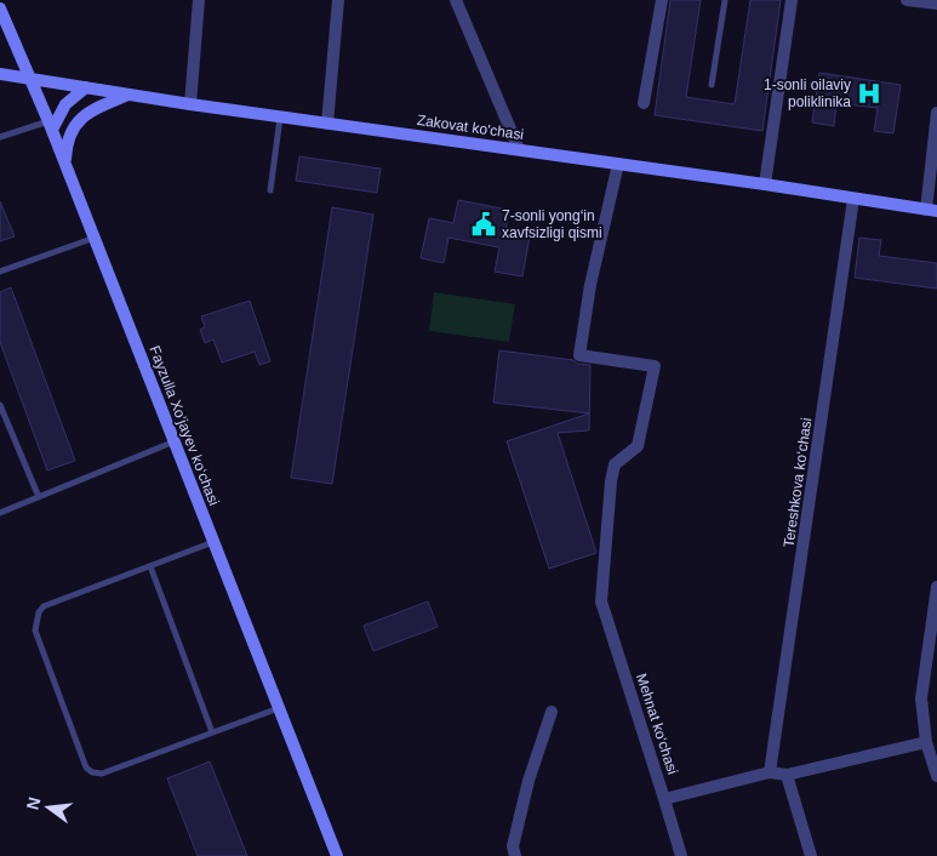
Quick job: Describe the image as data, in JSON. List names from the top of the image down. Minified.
{"streets":{"main road":["Zakovat ko'chasi","Fayzulla Xo‘jayev ko‘chasi"],"street":["Tereshkova ko‘chasi","Mehnat ko‘chasi"]},"crossings":[["Zakovat ko'chasi","Fayzulla Xo‘jayev ko‘chasi"],["Zakovat ko'chasi","Tereshkova ko‘chasi"],["Zakovat ko'chasi","Mehnat ko‘chasi"]],"places":{"hospital":["1-sonli oilaviy poliklinika"],"public building":["7-sonli yong‘in xavfsizligi qismi"]},"north":"left"}
